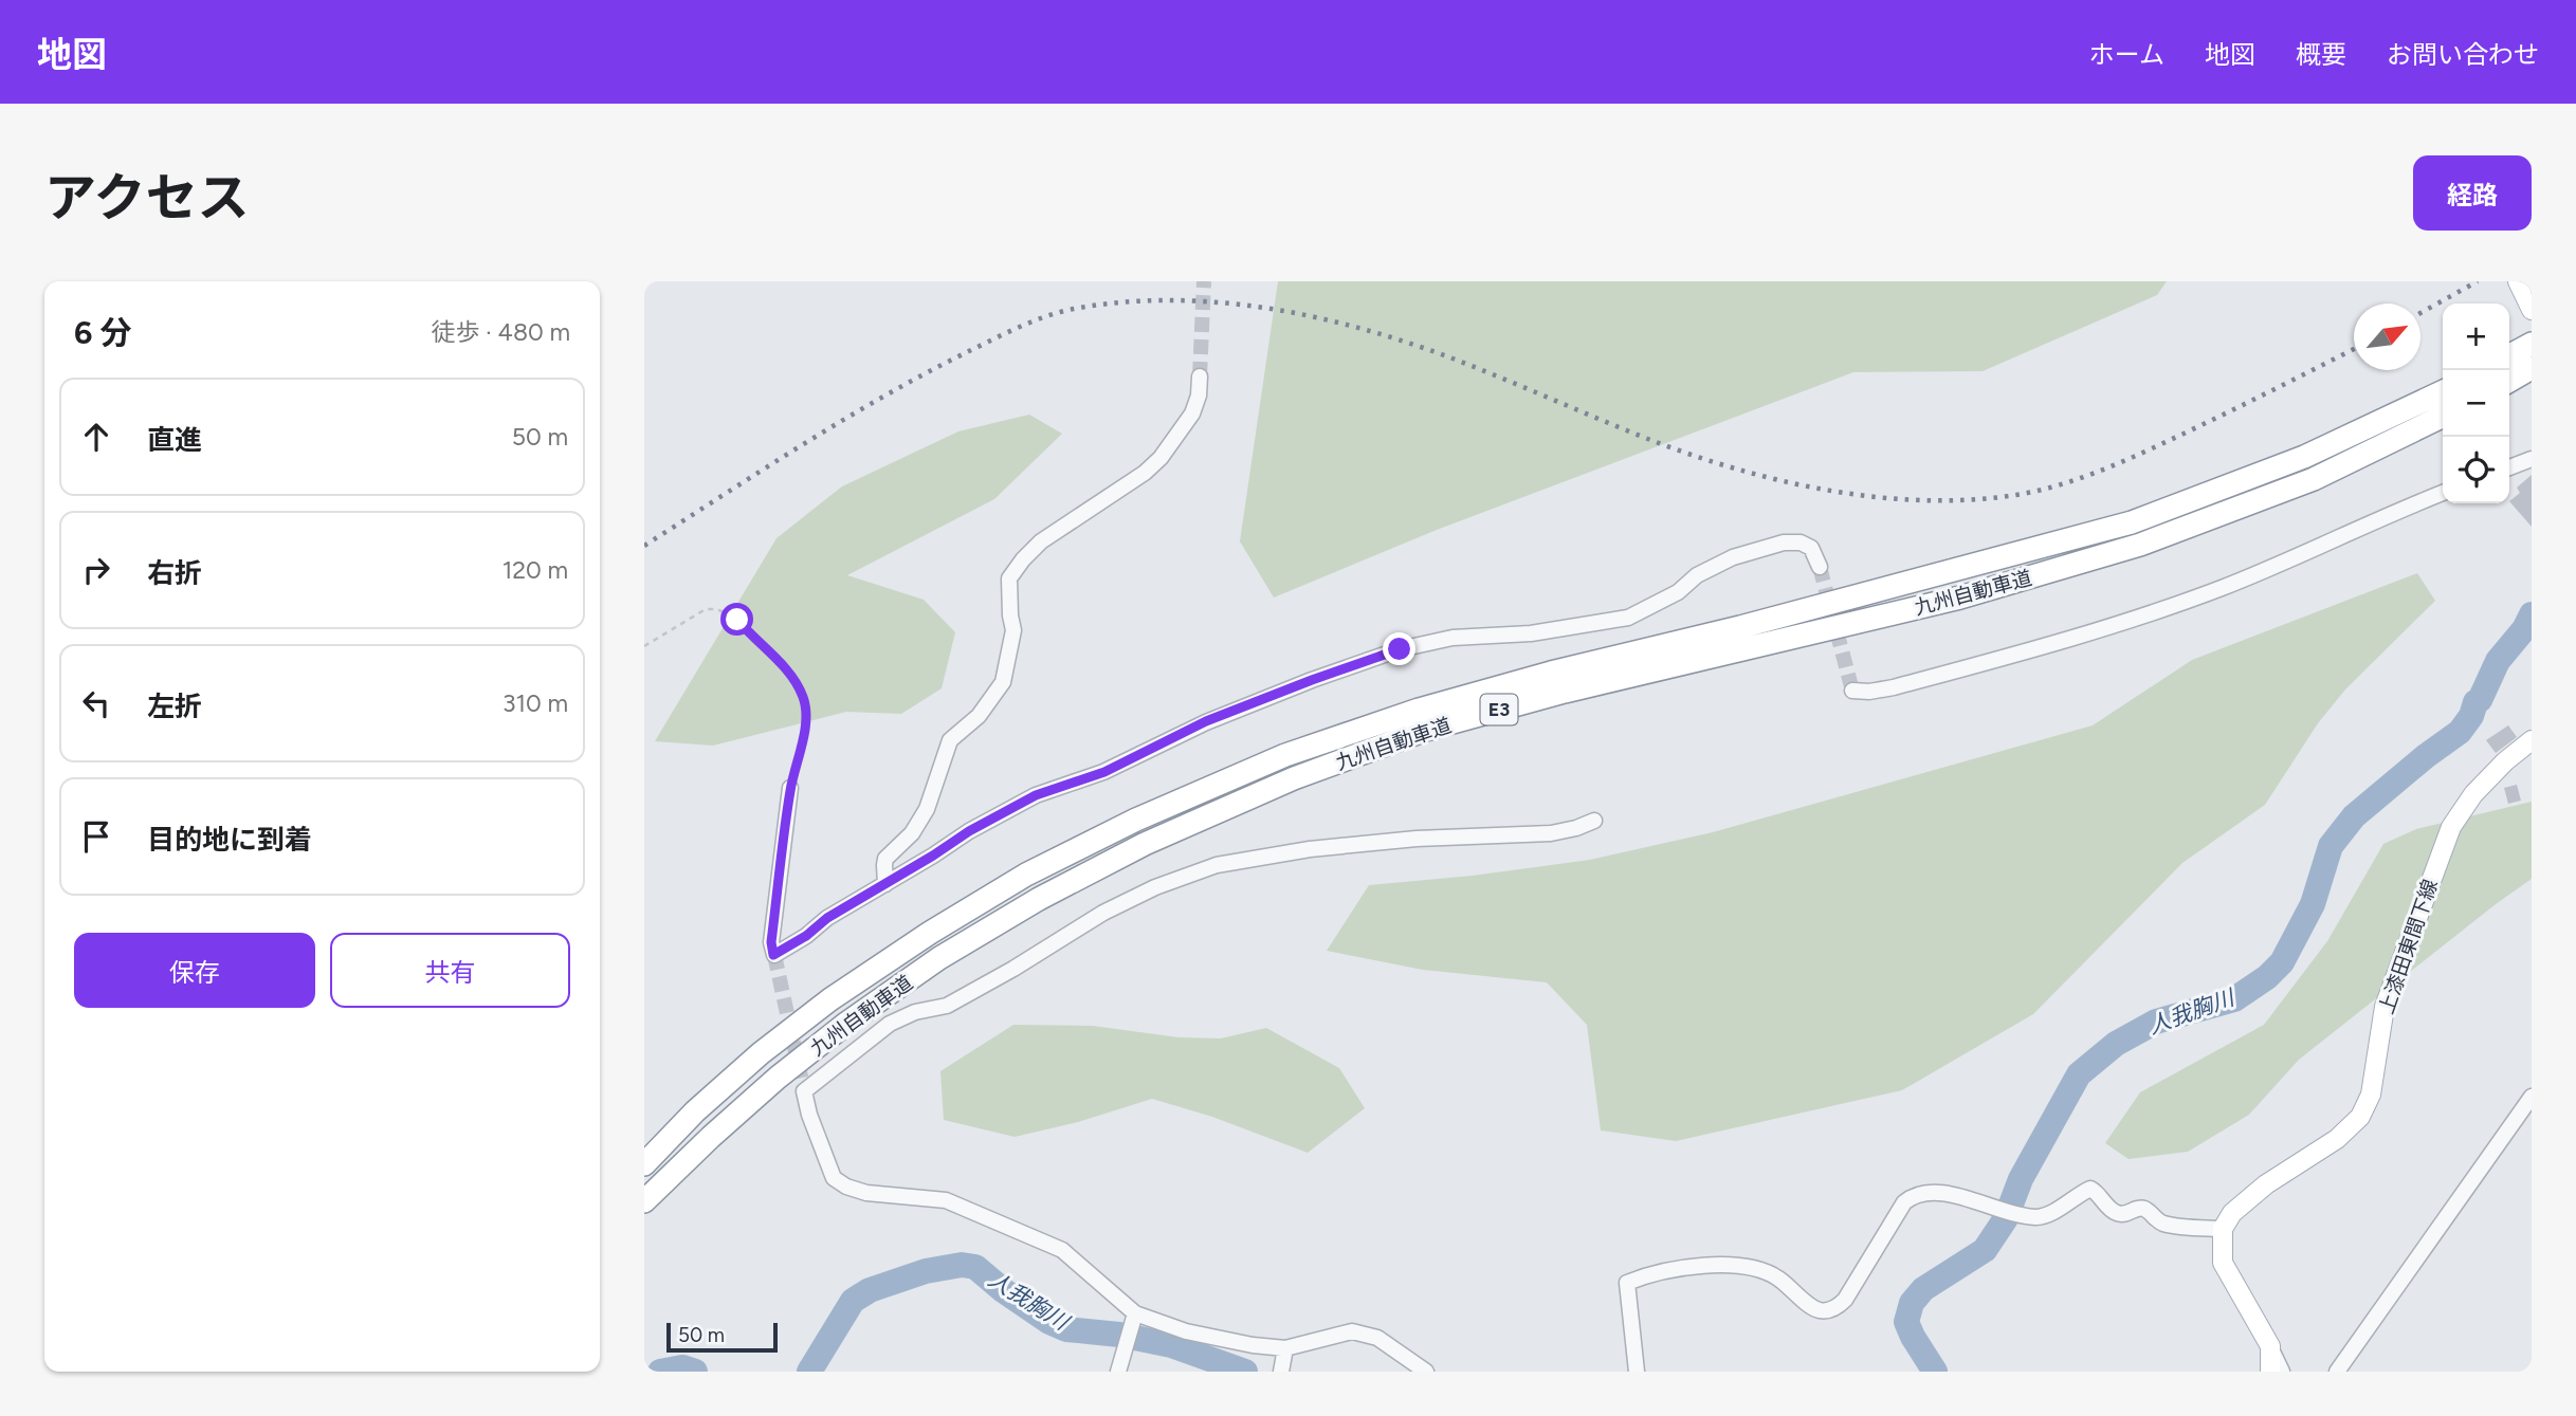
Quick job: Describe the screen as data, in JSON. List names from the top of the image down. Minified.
{"streets":{"highway":["九州自動車道","E3"],"main road":["上漆田東間下線"]},"water":["人我胸川"],"scale_bar":"50 m","north":"top right","page":{"header":"地図","nav":["ホーム","地図","概要","お問い合わせ"],"title":"アクセス","buttons":["経路",["保存","共有"]],"heading":["6 分","徒歩 · 480 m"],"map_buttons":["+","−"],"list":[["直進","50 m"],["右折","120 m"],["左折","310 m"],"目的地に到着"],"scale":"50 m"}}
